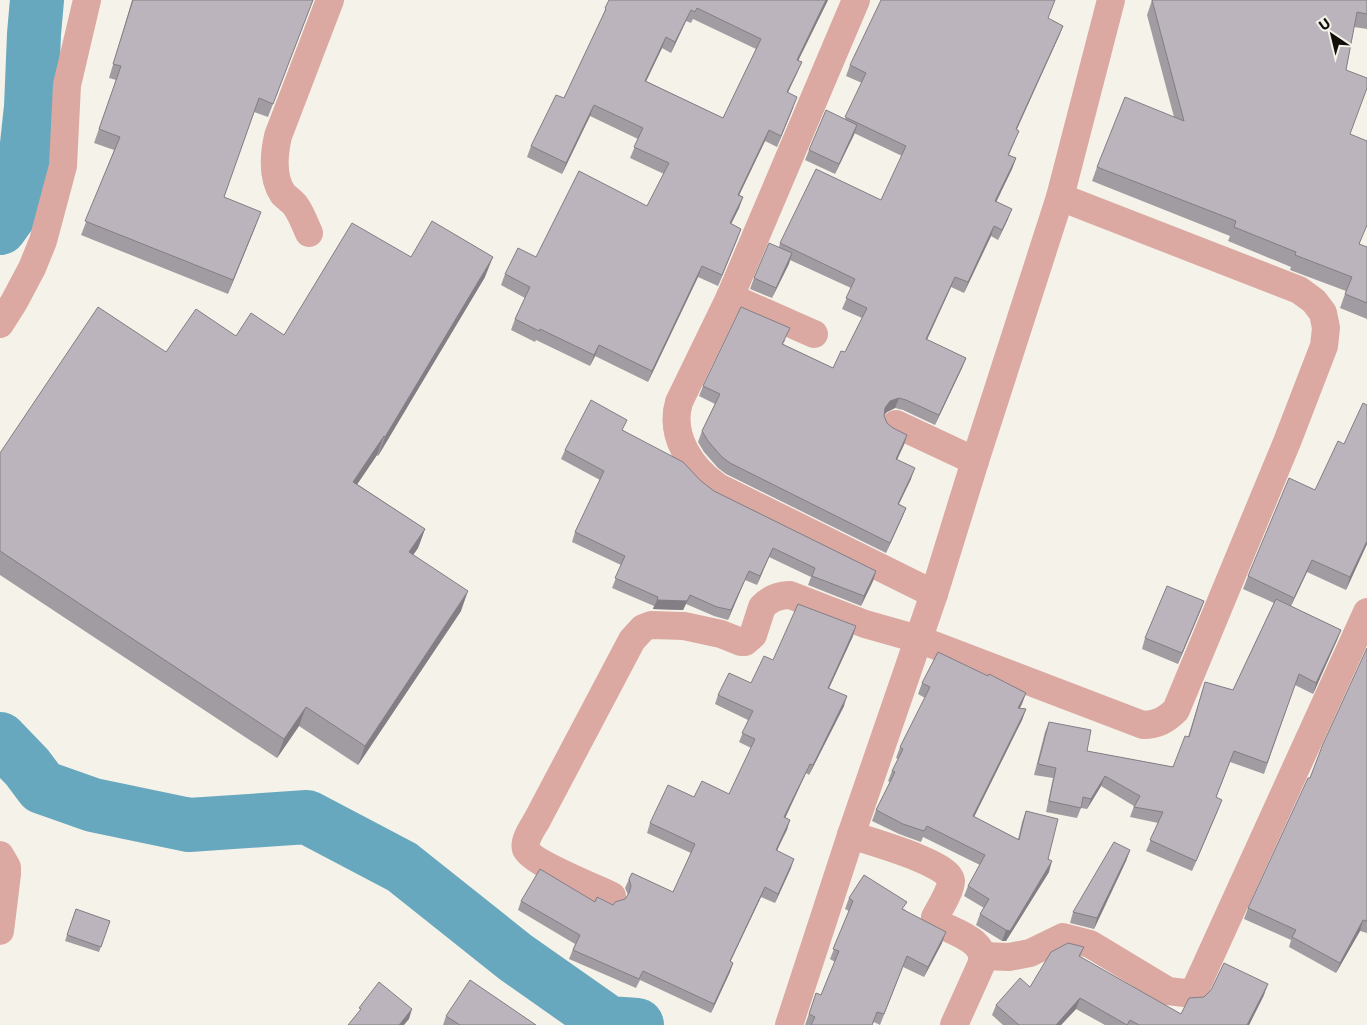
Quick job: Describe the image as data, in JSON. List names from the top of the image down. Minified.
{"north":"top left"}
